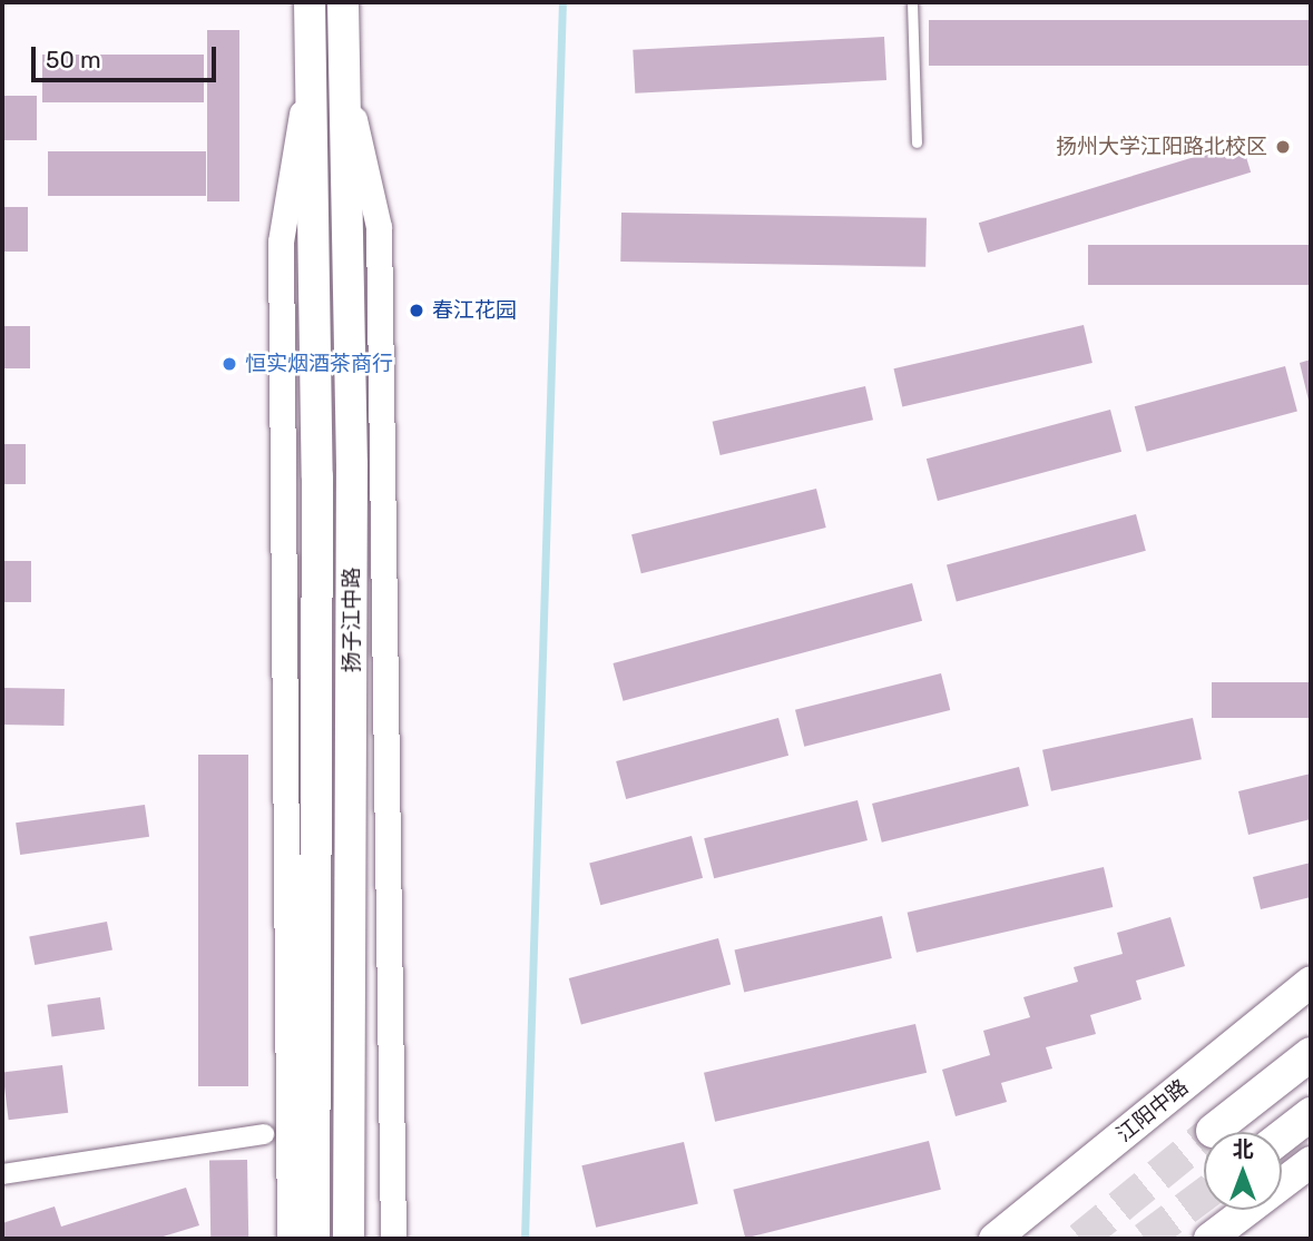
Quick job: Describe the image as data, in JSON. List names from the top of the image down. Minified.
{"streets":{"main road":["扬子江中路","江阳中路"]},"places":["扬州大学江阳路北校区","春江花园","恒实烟酒茶商行"],"scale_bar":"50 m","north":"top"}
